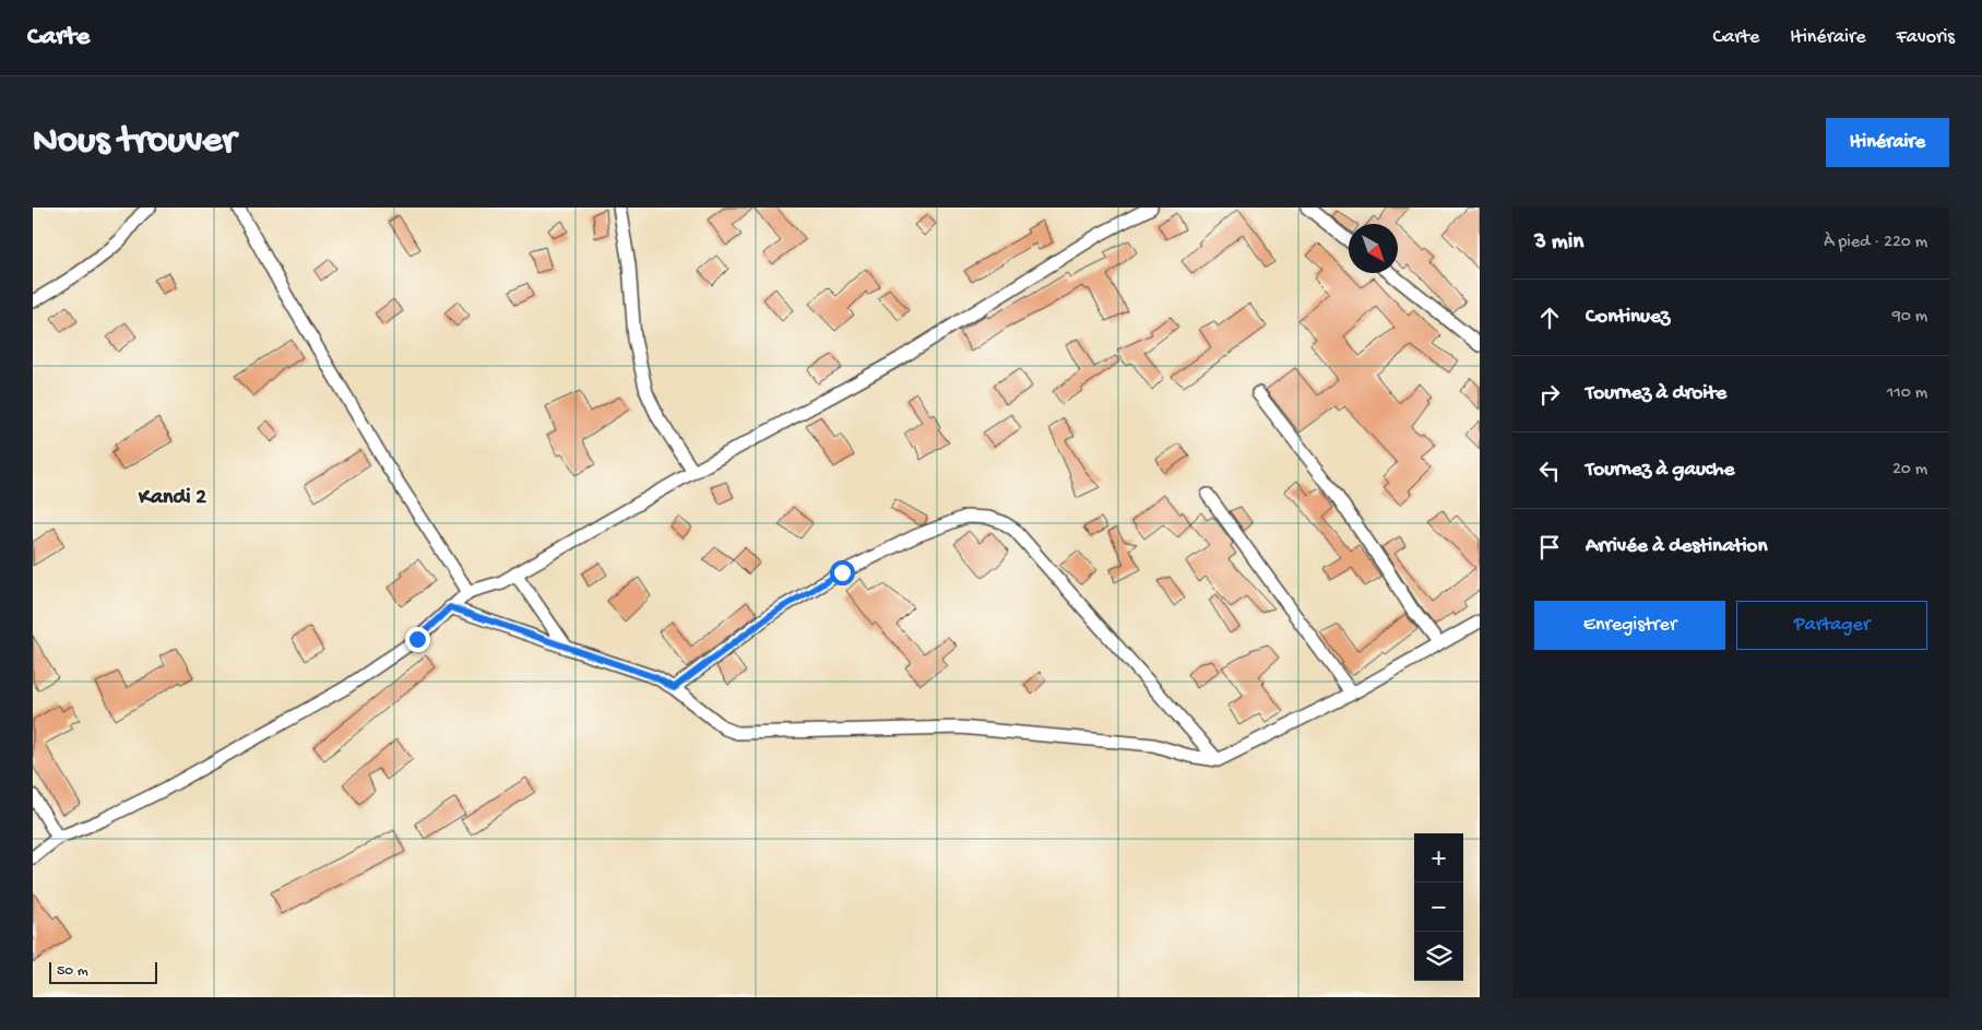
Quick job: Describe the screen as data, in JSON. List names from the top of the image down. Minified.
{"districts":["Kandi 2"],"scale_bar":"50 m","north":"bottom right","page":{"header":"Carte","nav":["Carte","Itinéraire","Favoris"],"buttons":["Itinéraire",["Enregistrer","Partager"]],"title":"Nous trouver","heading":["3 min","À pied · 220 m"],"list":[["Continuez","90 m"],["Tournez à droite","110 m"],["Tournez à gauche","20 m"],"Arrivée à destination"],"map_buttons":["+","−"],"scale":"50 m"}}
